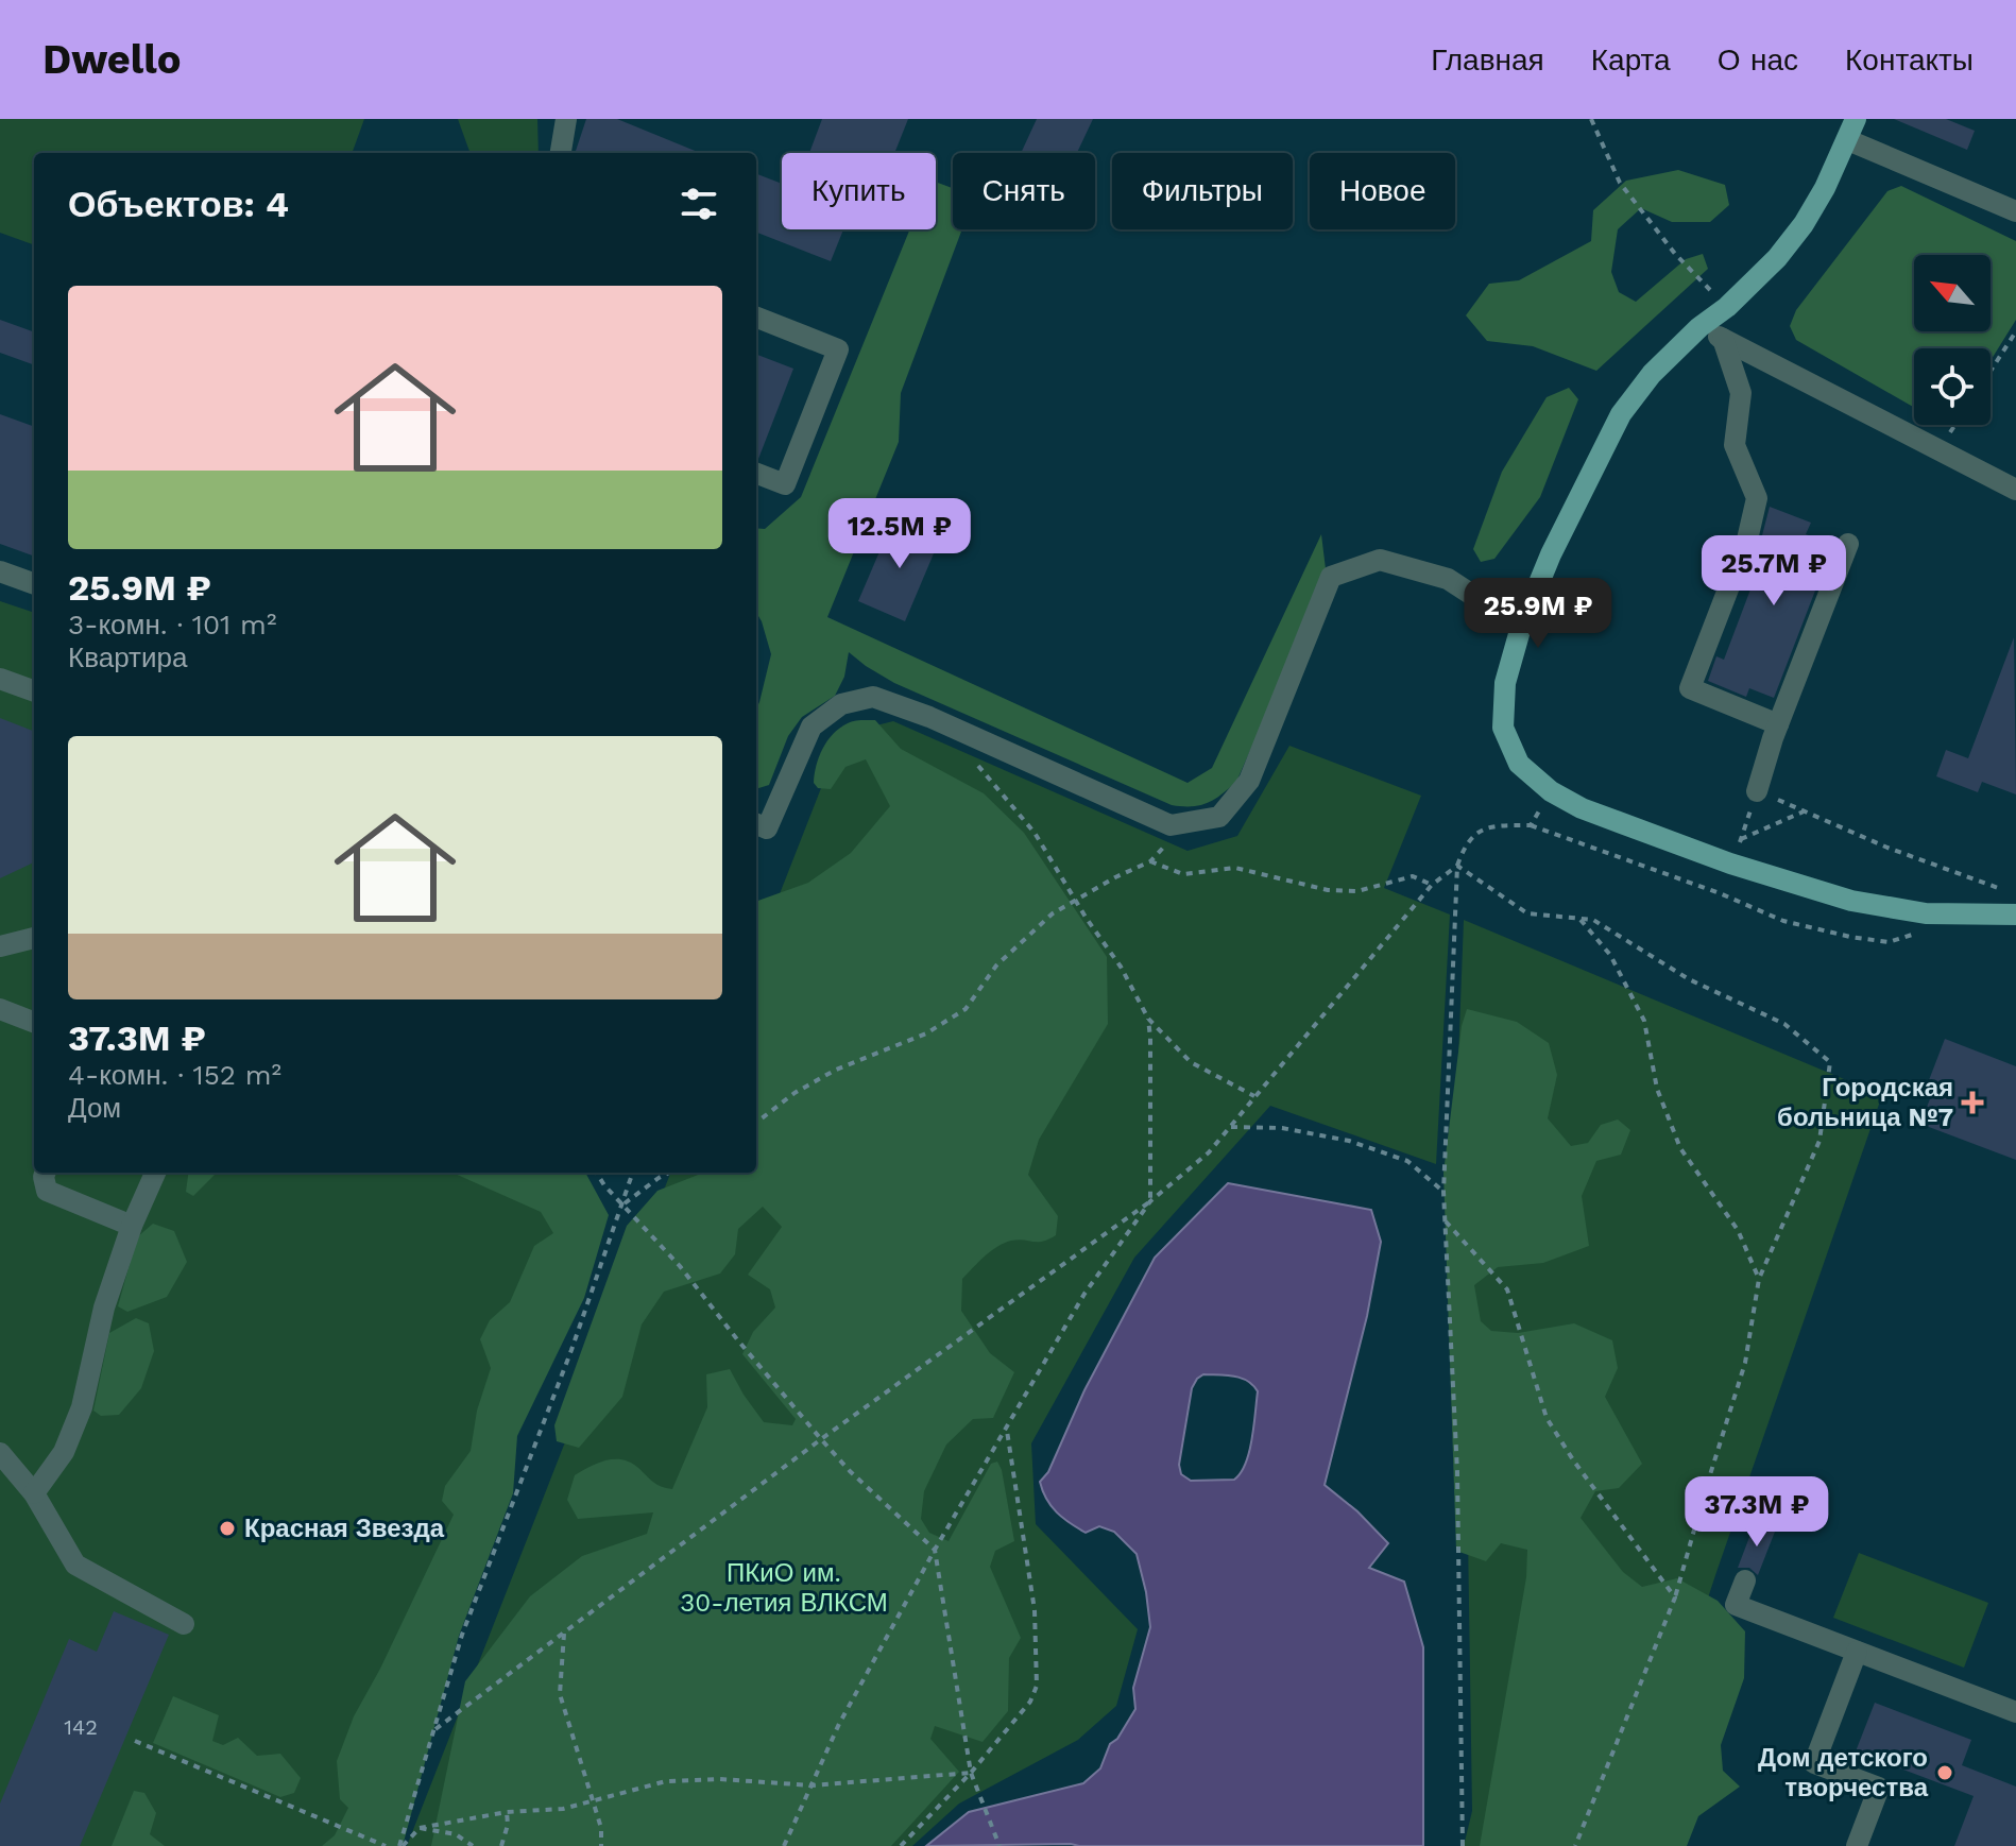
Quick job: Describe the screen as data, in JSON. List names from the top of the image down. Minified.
{"parks":["ПКиО им. 30-летия ВЛКСМ"],"places":{"health":["Городская больница №7"],"other":["Красная Звезда","Дом детского творчества"]},"house_numbers":["142"],"north":"top left","page":{"header":"Dwello","nav":["Главная","Карта","О нас","Контакты"],"chip":["Купить","Снять","Фильтры","Новое"],"heading":"Объектов: 4","list":[{"name":"25.9M ₽","note":"3-комн. · 101 m² · Квартира"},{"name":"37.3M ₽","note":"4-комн. · 152 m² · Дом"}],"price":["12.5M ₽","25.7M ₽","25.9M ₽","37.3M ₽"]}}
